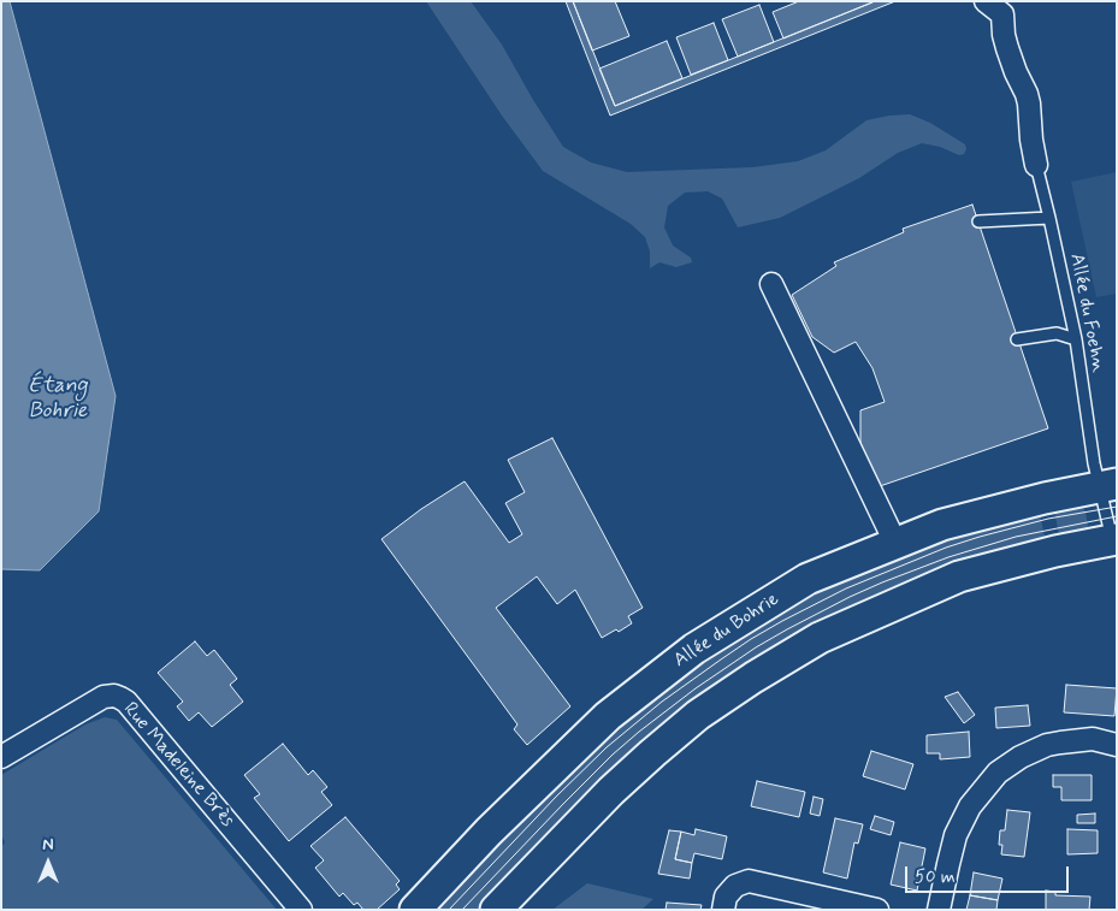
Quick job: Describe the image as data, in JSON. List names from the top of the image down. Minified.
{"streets":{"main road":["Allée du Bohrie"],"street":["Rue Madeleine Brès"],"lane":["Allée du Foehn"]},"crossings":[["Allée du Foehn","Allée du Bohrie"]],"water":["Étang Bohrie"],"scale_bar":"50 m","north":"top"}
